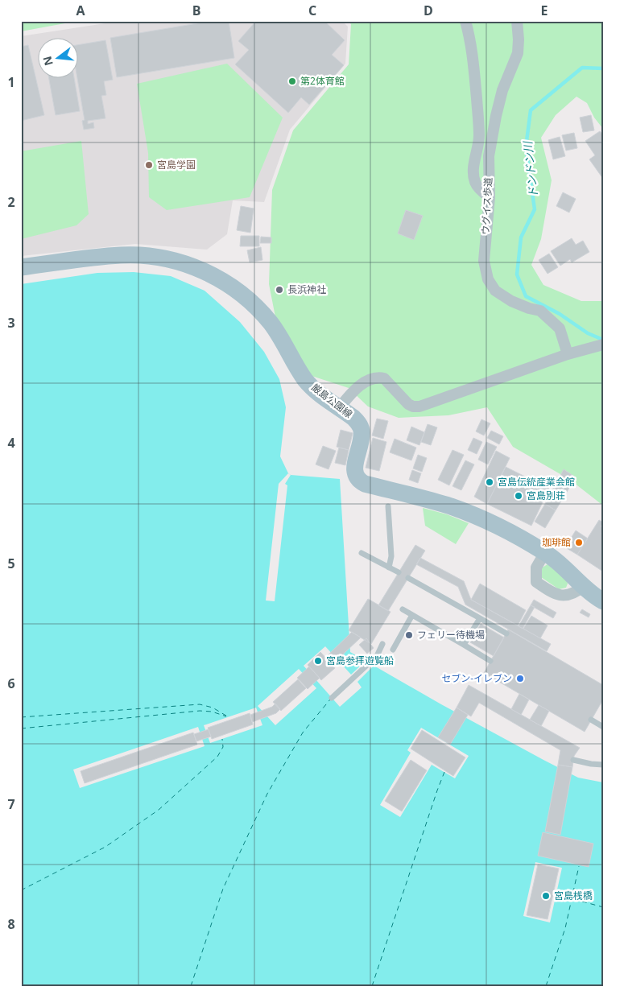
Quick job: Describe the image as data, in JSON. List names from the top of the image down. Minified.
{"streets":{"main road":["厳島公園線"],"street":["ウグイス歩道"]},"water":["ドンドン川"],"places":["第2体育館","宮島学園","長浜神社","宮島伝統産業会館","宮島別荘","珈琲館","フェリー待機場","宮島参拝遊覧船","セブン-イレブン","宮島桟橋"],"north":"left","grid":{"columns":["A","B","C","D","E"],"rows":["1","2","3","4","5","6","7","8"]}}
